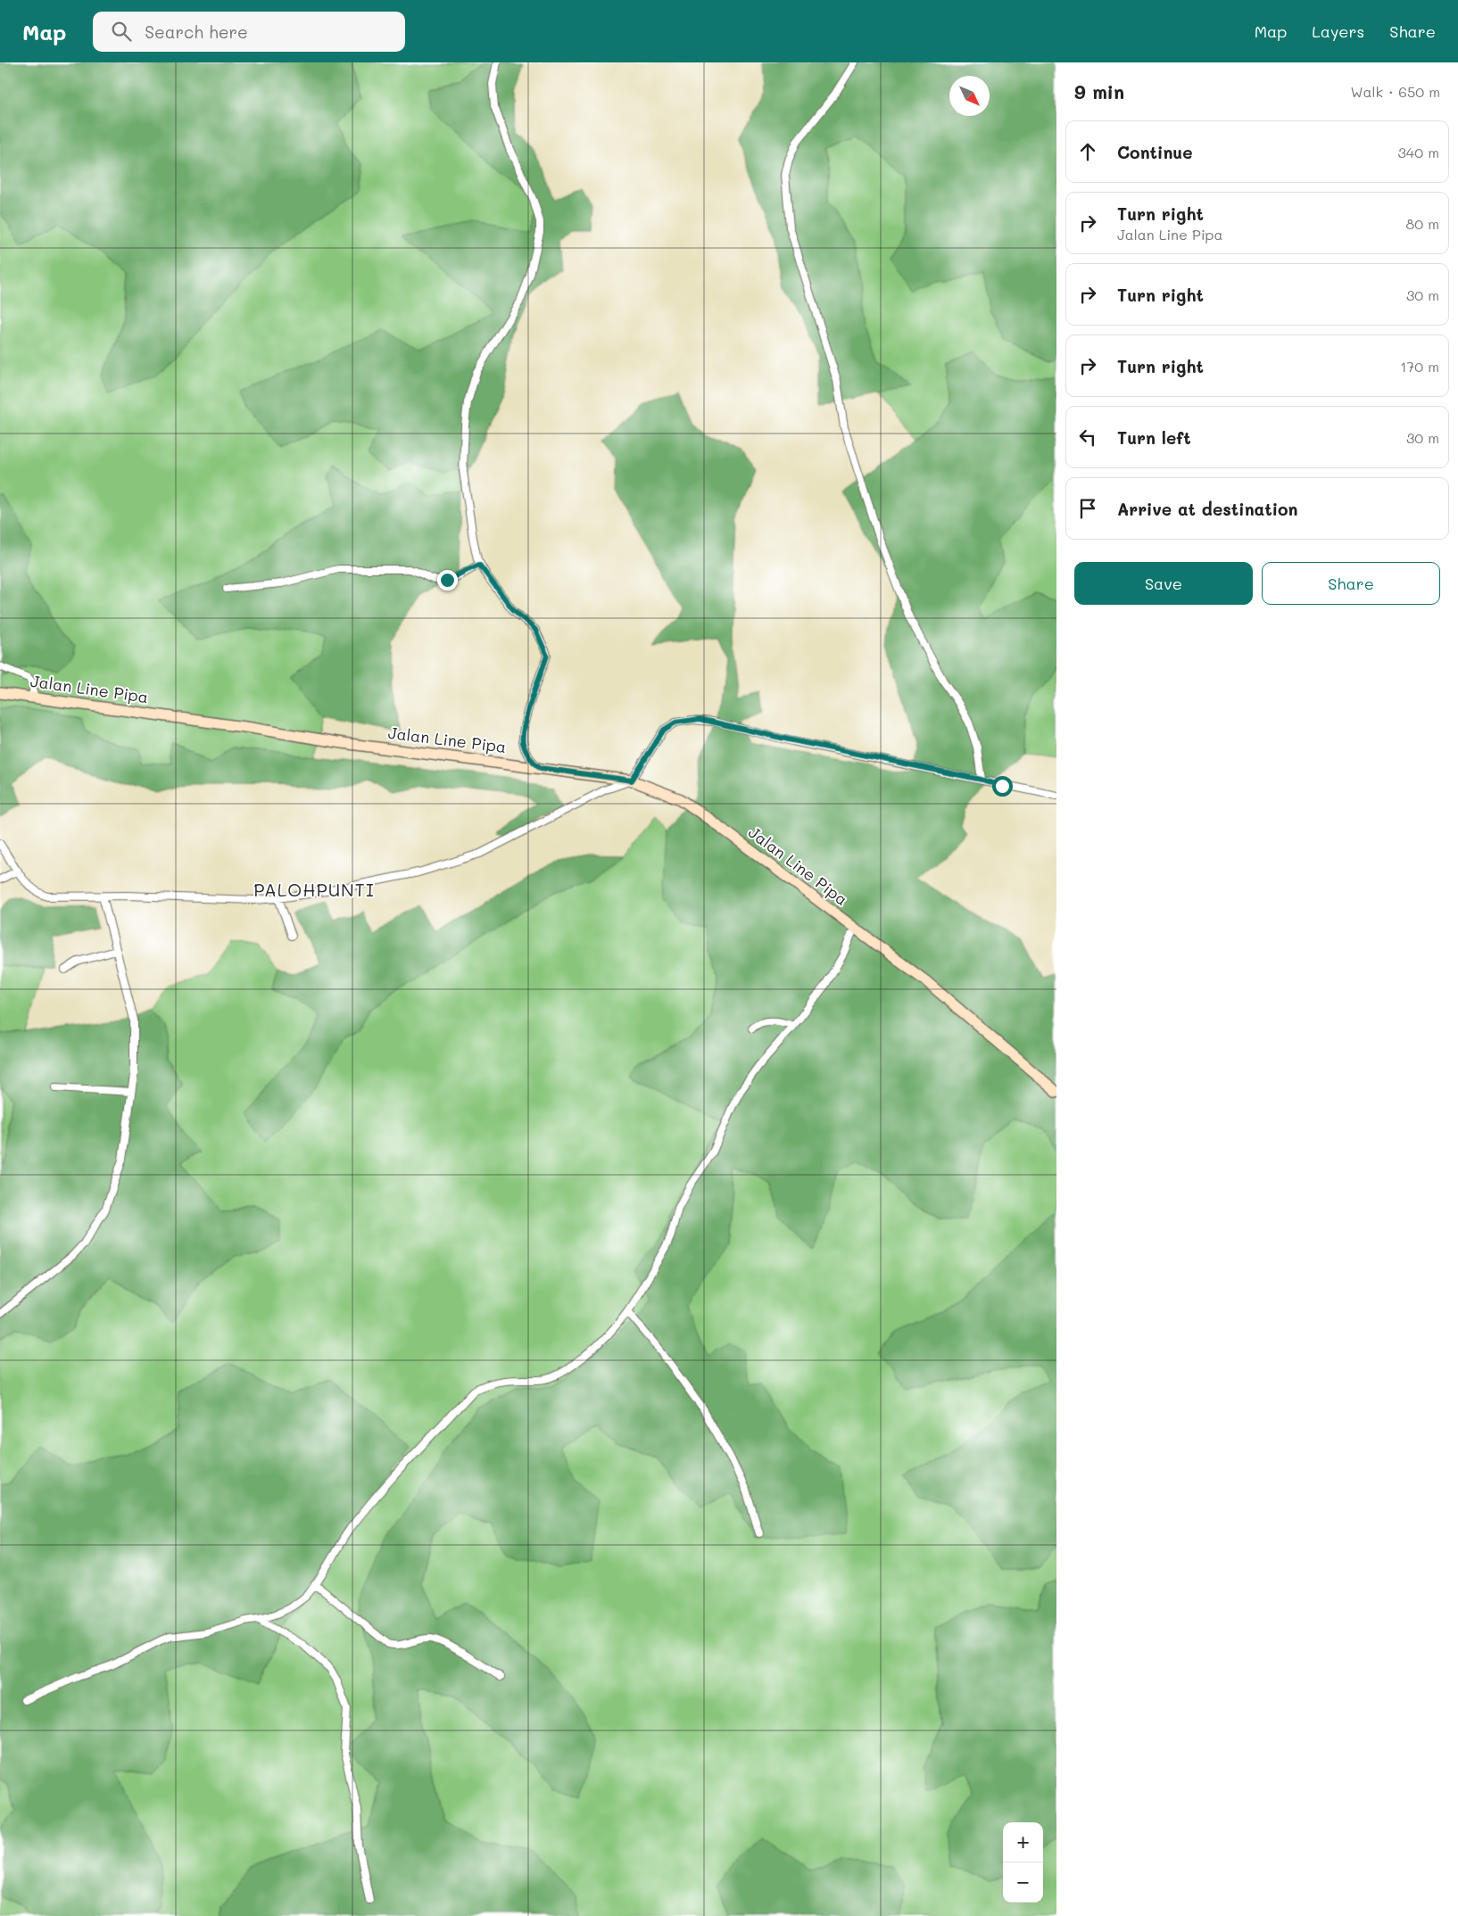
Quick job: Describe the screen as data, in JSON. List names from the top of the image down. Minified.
{"streets":{"main road":["Jalan Line Pipa"]},"districts":["PALOHPUNTI"],"north":"bottom right","page":{"header":"Map","search":"Search here","nav":["Map","Layers","Share"],"heading":["9 min","Walk · 650 m"],"list":[["Continue","340 m"],["Turn right","Jalan Line Pipa","80 m"],["Turn right","30 m"],["Turn right","170 m"],["Turn left","30 m"],"Arrive at destination"],"buttons":["Save","Share"],"map_buttons":["+","−"]}}
